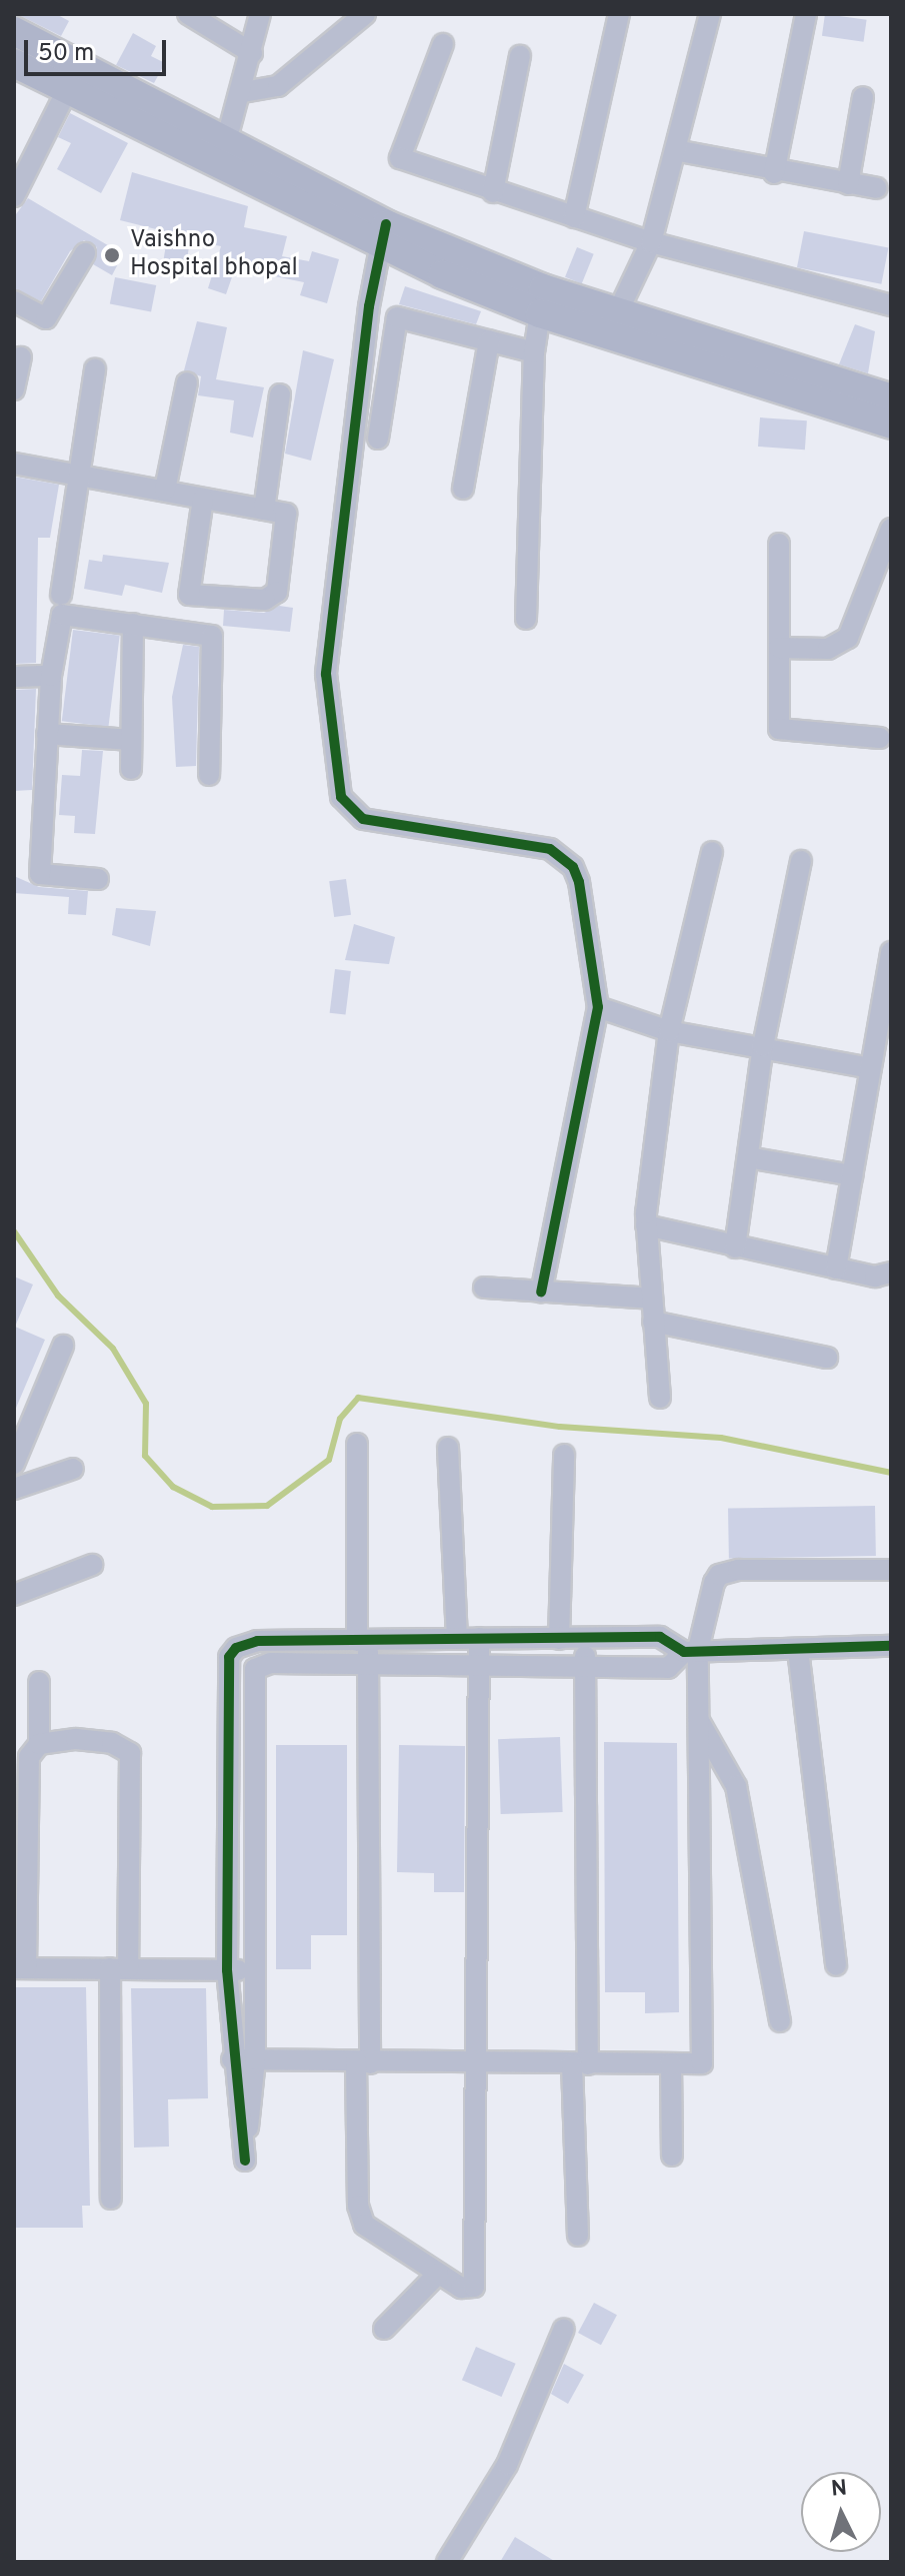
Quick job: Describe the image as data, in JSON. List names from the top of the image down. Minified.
{"places":["Vaishno Hospital bhopal"],"scale_bar":"50 m","north":"top"}
